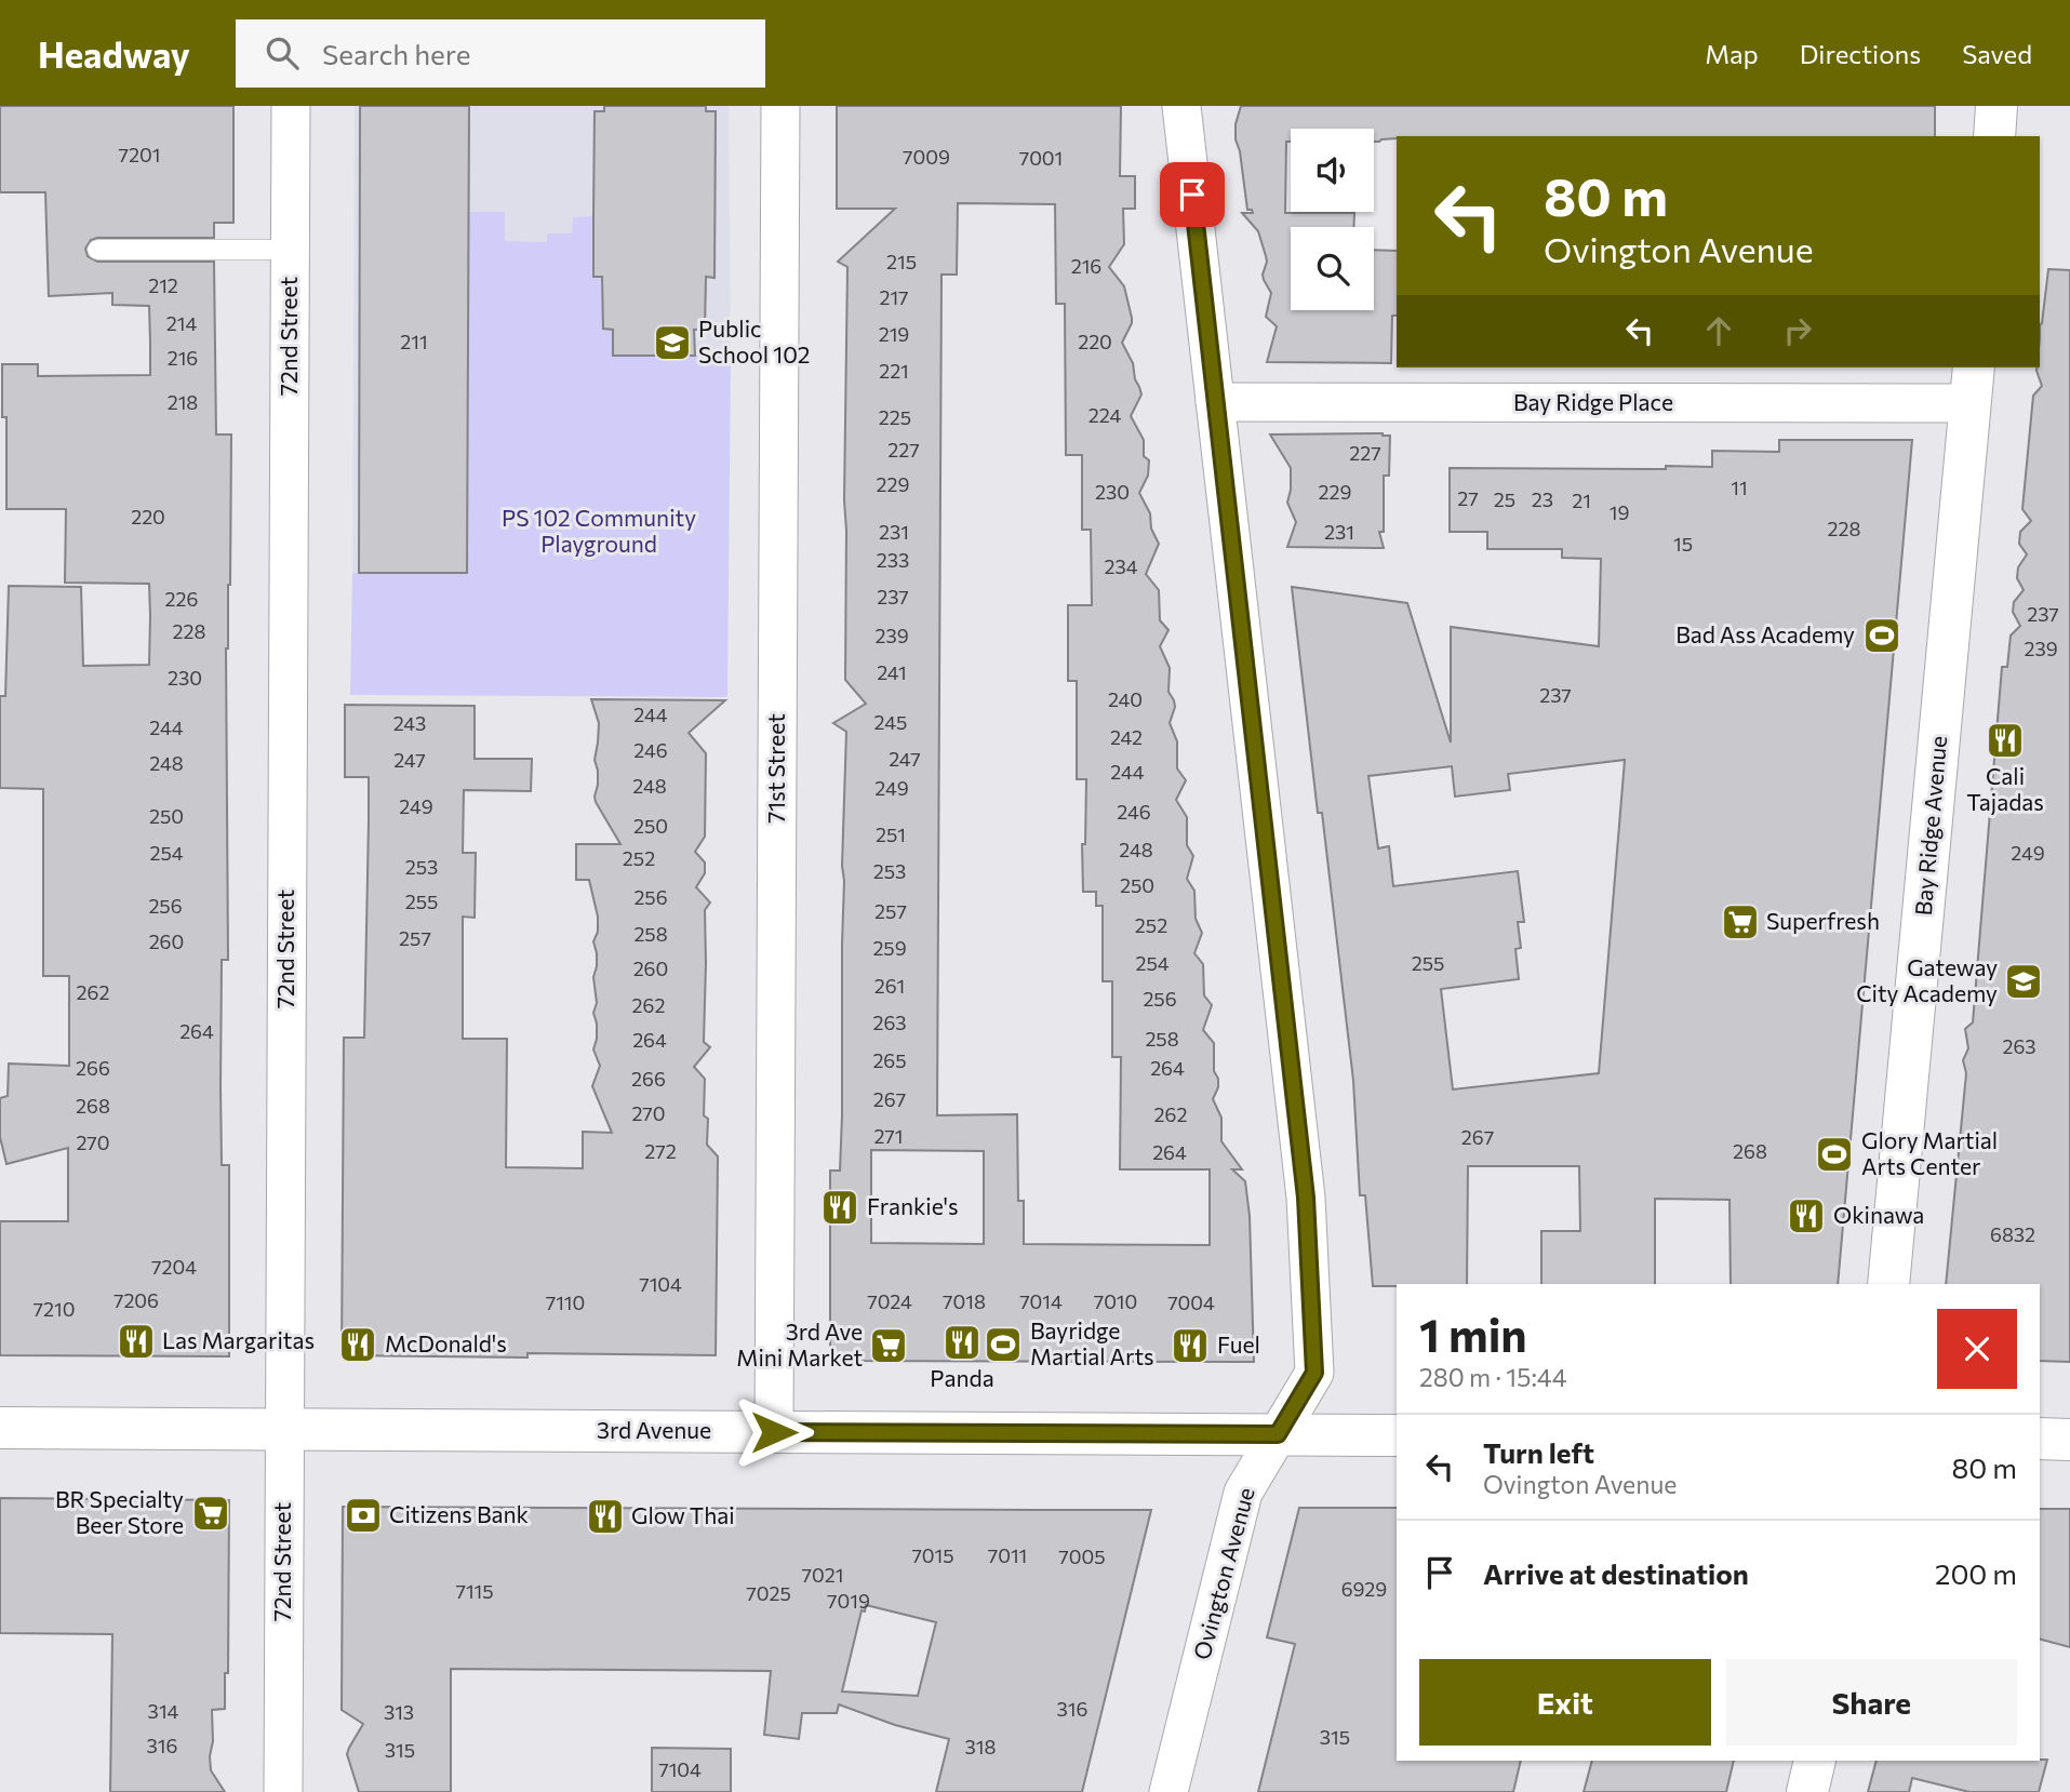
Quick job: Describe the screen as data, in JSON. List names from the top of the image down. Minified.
{"streets":{"street":["72nd Street","Bay Ridge Place","71st Street","Bay Ridge Avenue","3rd Avenue","Ovington Avenue"]},"crossings":[["72nd Street","3rd Avenue"],["Bay Ridge Place","Bay Ridge Avenue"],["Bay Ridge Place","Ovington Avenue"],["71st Street","3rd Avenue"],["3rd Avenue","Ovington Avenue"]],"parks":["PS 102 Community Playground"],"places":{"school or university":["Public School 102","Gateway City Academy"],"sports":["Bad Ass Academy","Glory Martial Arts Center","Bayridge Martial Arts"],"restaurant":["Cali Tajadas","Frankie's","Okinawa","Las Margaritas","Panda","McDonald's","Fuel","Glow Thai"],"supermarket":["Superfresh","3rd Ave Mini Market","BR Specialty Beer Store"],"bank":["Citizens Bank"]},"house_numbers":["7201","7009","7001","215","216","212","217","214","219","211","220","216","221","218","224","225","227","227","229","11","230","229","27","25","23","21","19","220","228","231","231","15","233","234","237","226","237","228","239","239","241","230","237","240","244","245","243","244","242","246","247","247","248","244","248","249","249","246","250","250","251","248","254","249","252","253","253","250","256","255","256","257","252","258","257","260","259","254","255","260","261","262","256","262","263","264","258","264","263","265","266","264","266","267","268","270","262","271","267","270","272","268","264","6832","7204","7104","7206","7024","7018","7014","7010","7110","7004","7210","7015","7011","7005","7021","6929","7115","7025","7019","316","314","313","315","316","318","315","7104"],"page":{"header":"Headway","search":"Search here","nav":["Map","Directions","Saved"],"turn":["80 m","Ovington Avenue"],"heading":["1 min","280 m · 15:44"],"list":[{"name":"Turn left","note":"Ovington Avenue","value":"80 m"},{"name":"Arrive at destination","value":"200 m"}],"buttons":["Exit","Share"]}}
